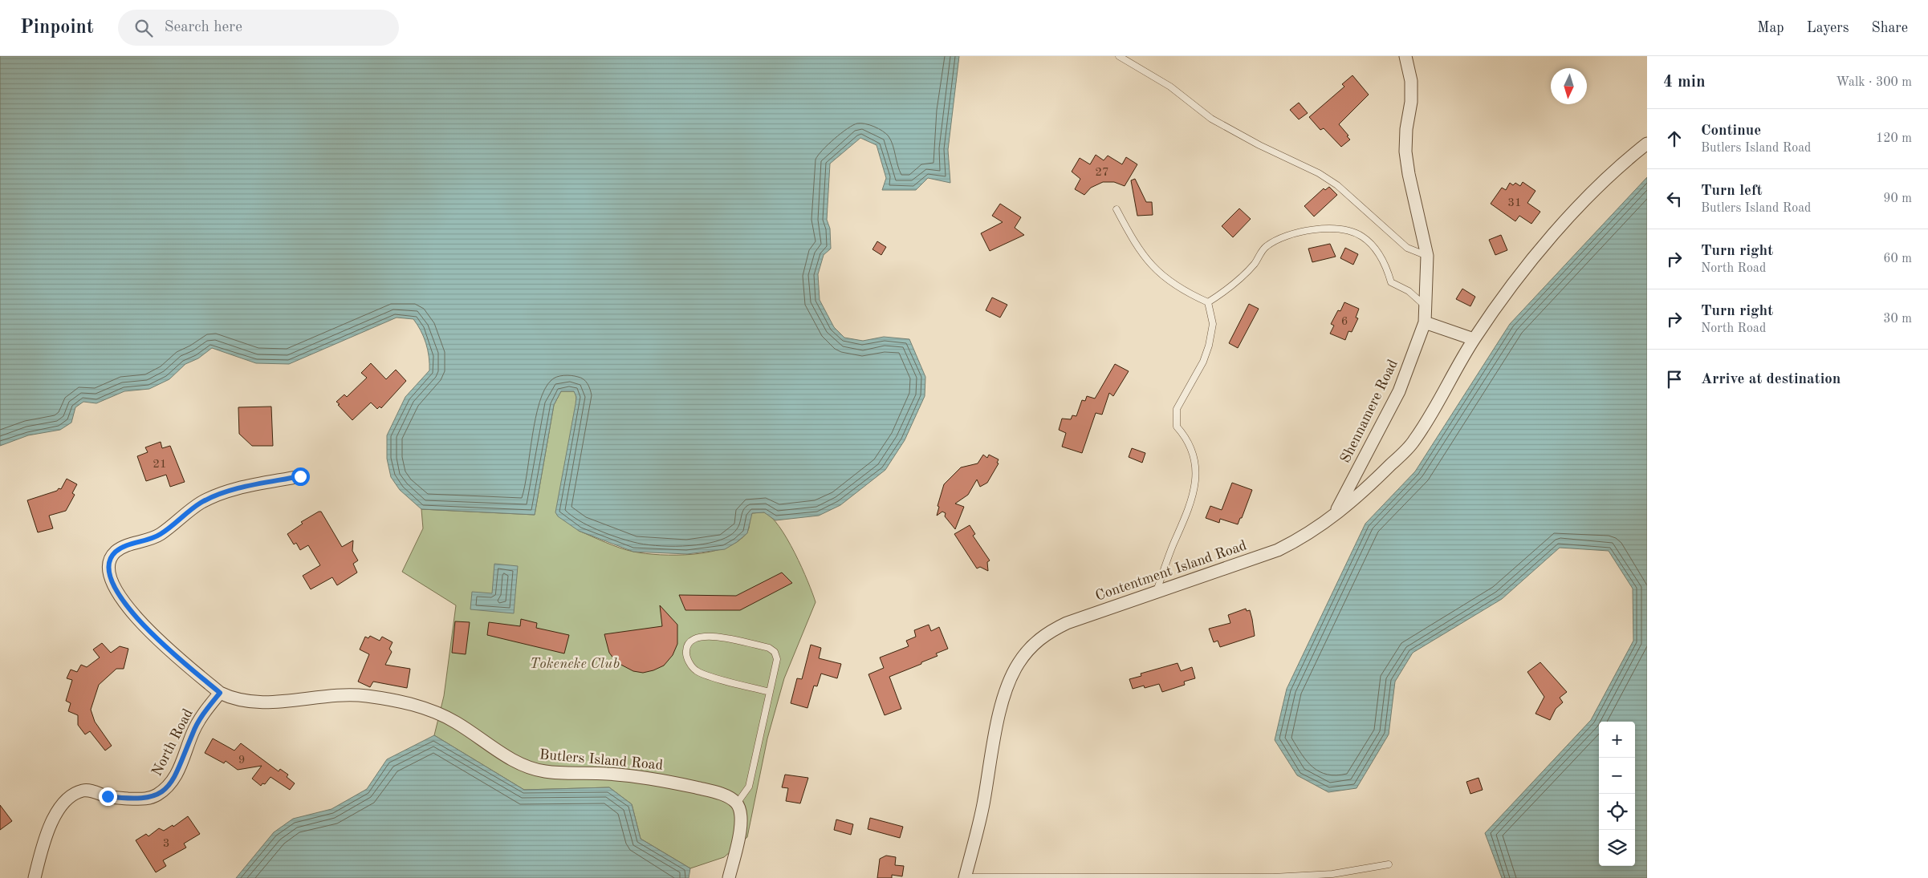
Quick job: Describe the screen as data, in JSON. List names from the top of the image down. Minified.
{"streets":{"street":["Shennamere Road","Contentment Island Road","North Road","Butlers Island Road"]},"crossings":[["Shennamere Road","Contentment Island Road"],["North Road","Butlers Island Road"]],"parks":["Tokeneke Club"],"house_numbers":["27","31","6","21","9","3"],"north":"bottom","page":{"header":"Pinpoint","search":"Search here","nav":["Map","Layers","Share"],"heading":["4 min","Walk · 300 m"],"list":[["Continue","Butlers Island Road","120 m"],["Turn left","Butlers Island Road","90 m"],["Turn right","North Road","60 m"],["Turn right","North Road","30 m"],"Arrive at destination"],"map_buttons":["+","−"]}}
